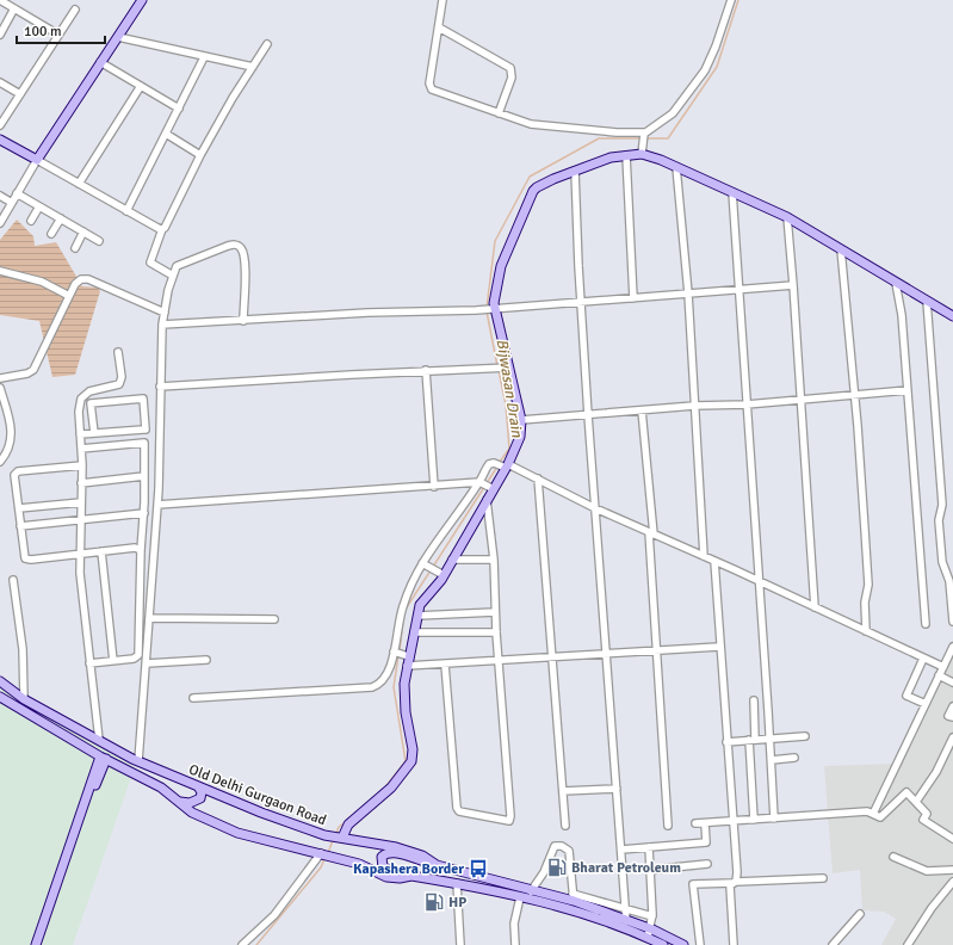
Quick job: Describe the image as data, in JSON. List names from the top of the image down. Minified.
{"streets":{"street":["Old Delhi Gurgaon Road"]},"water":["Bijwasan Drain"],"places":{"fuel station":["Bharat Petroleum","HP"],"bus stop":["Kapashera Border"]},"scale_bar":"100 m"}
